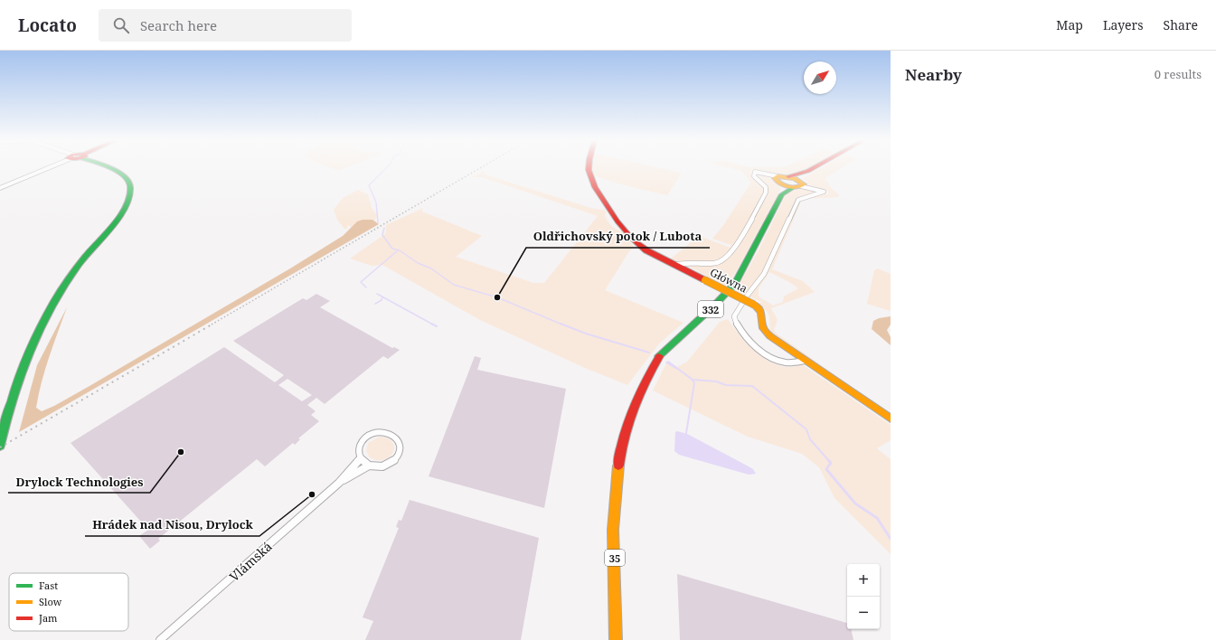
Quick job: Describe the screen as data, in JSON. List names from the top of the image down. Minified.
{"streets":{"main road":["Główna","332","35"],"street":["Vlámská"]},"crossings":[["332","35"]],"places":["Oldřichovský potok / Lubota","Drylock Technologies","Hrádek nad Nisou, Drylock"],"legend":["Fast","Slow","Jam"],"north":"top right","page":{"header":"Locato","search":"Search here","nav":["Map","Layers","Share"],"heading":["Nearby","0 results"],"map_buttons":["+","−"]}}
